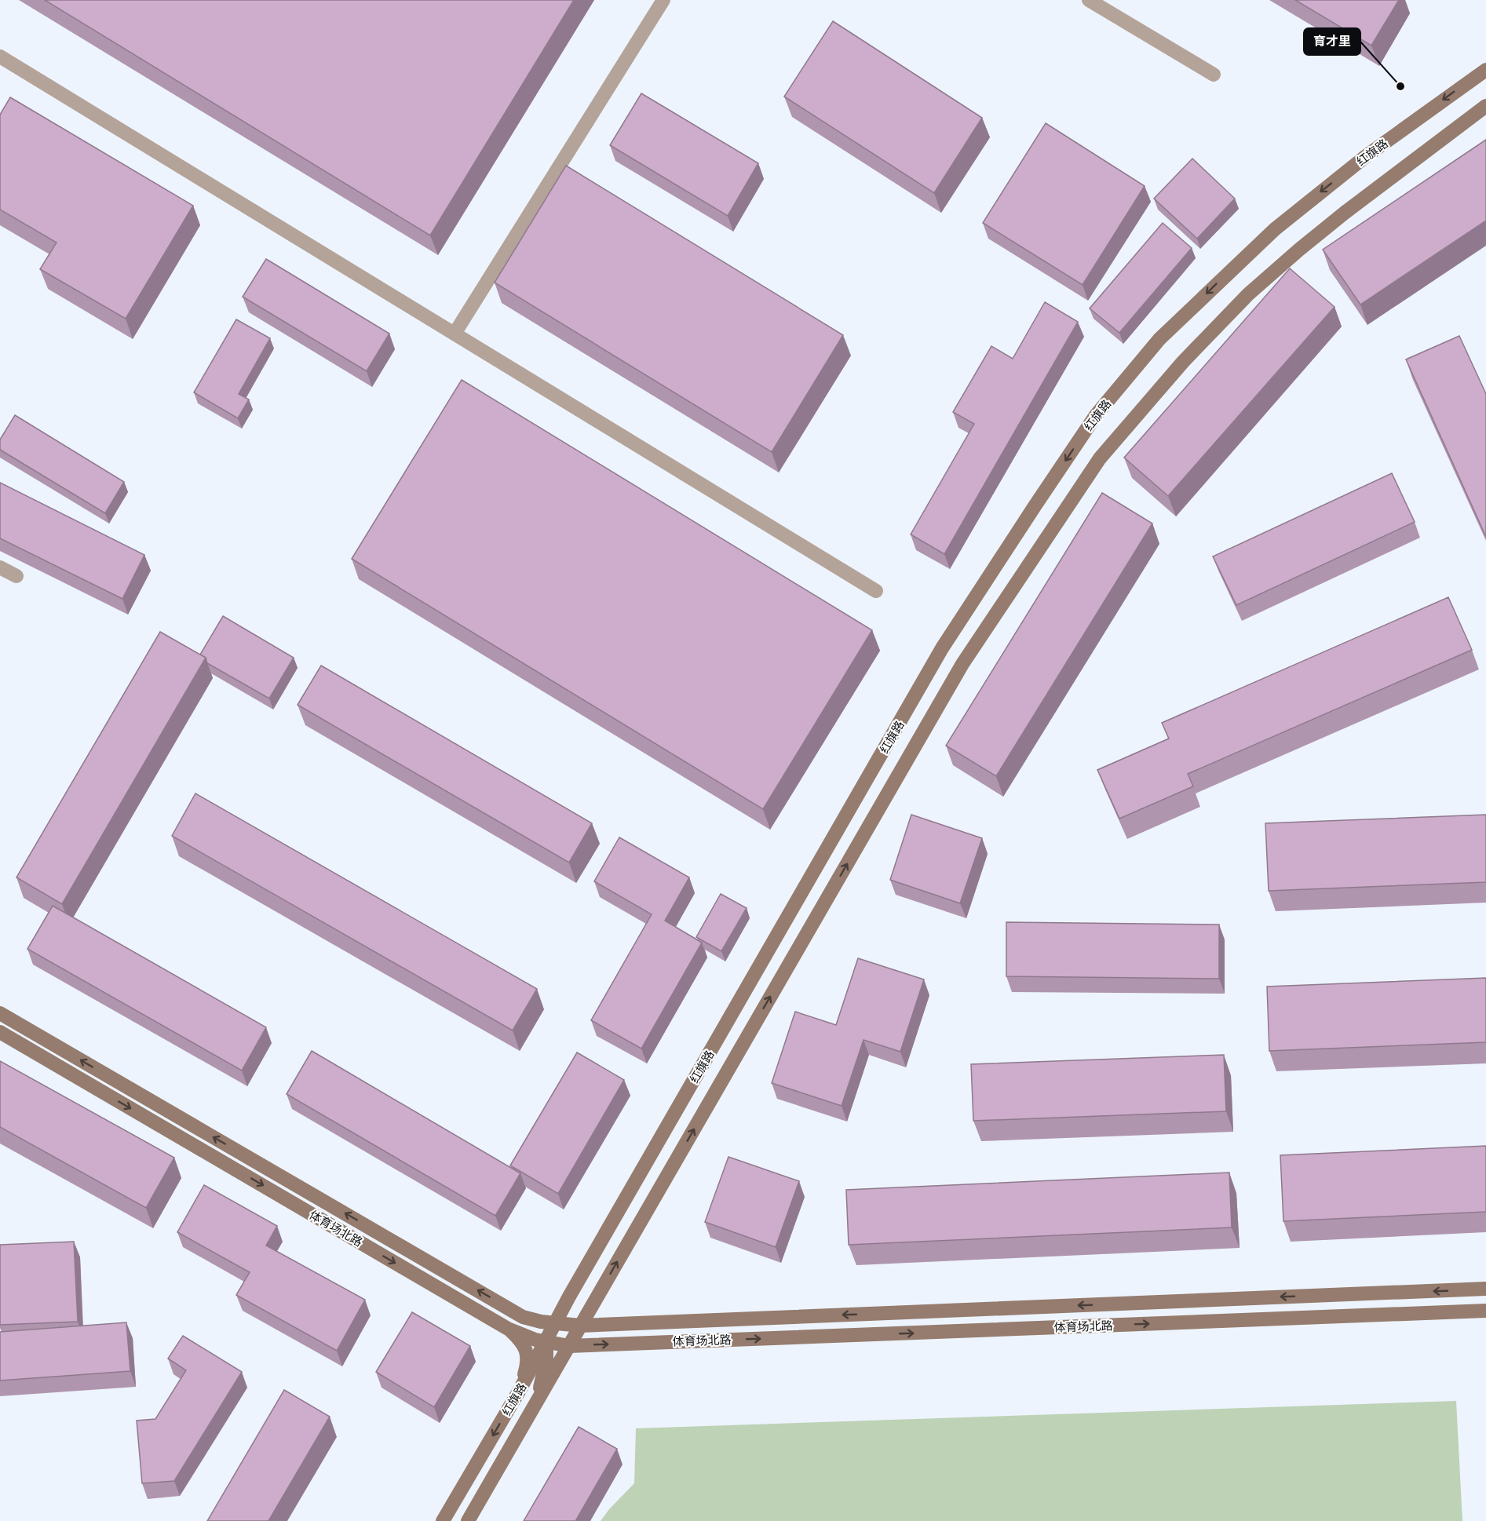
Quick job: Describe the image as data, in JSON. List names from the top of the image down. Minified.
{"streets":{"main road":["红旗路","体育场北路"]},"crossings":[["红旗路","体育场北路"]],"places":["育才里"]}
